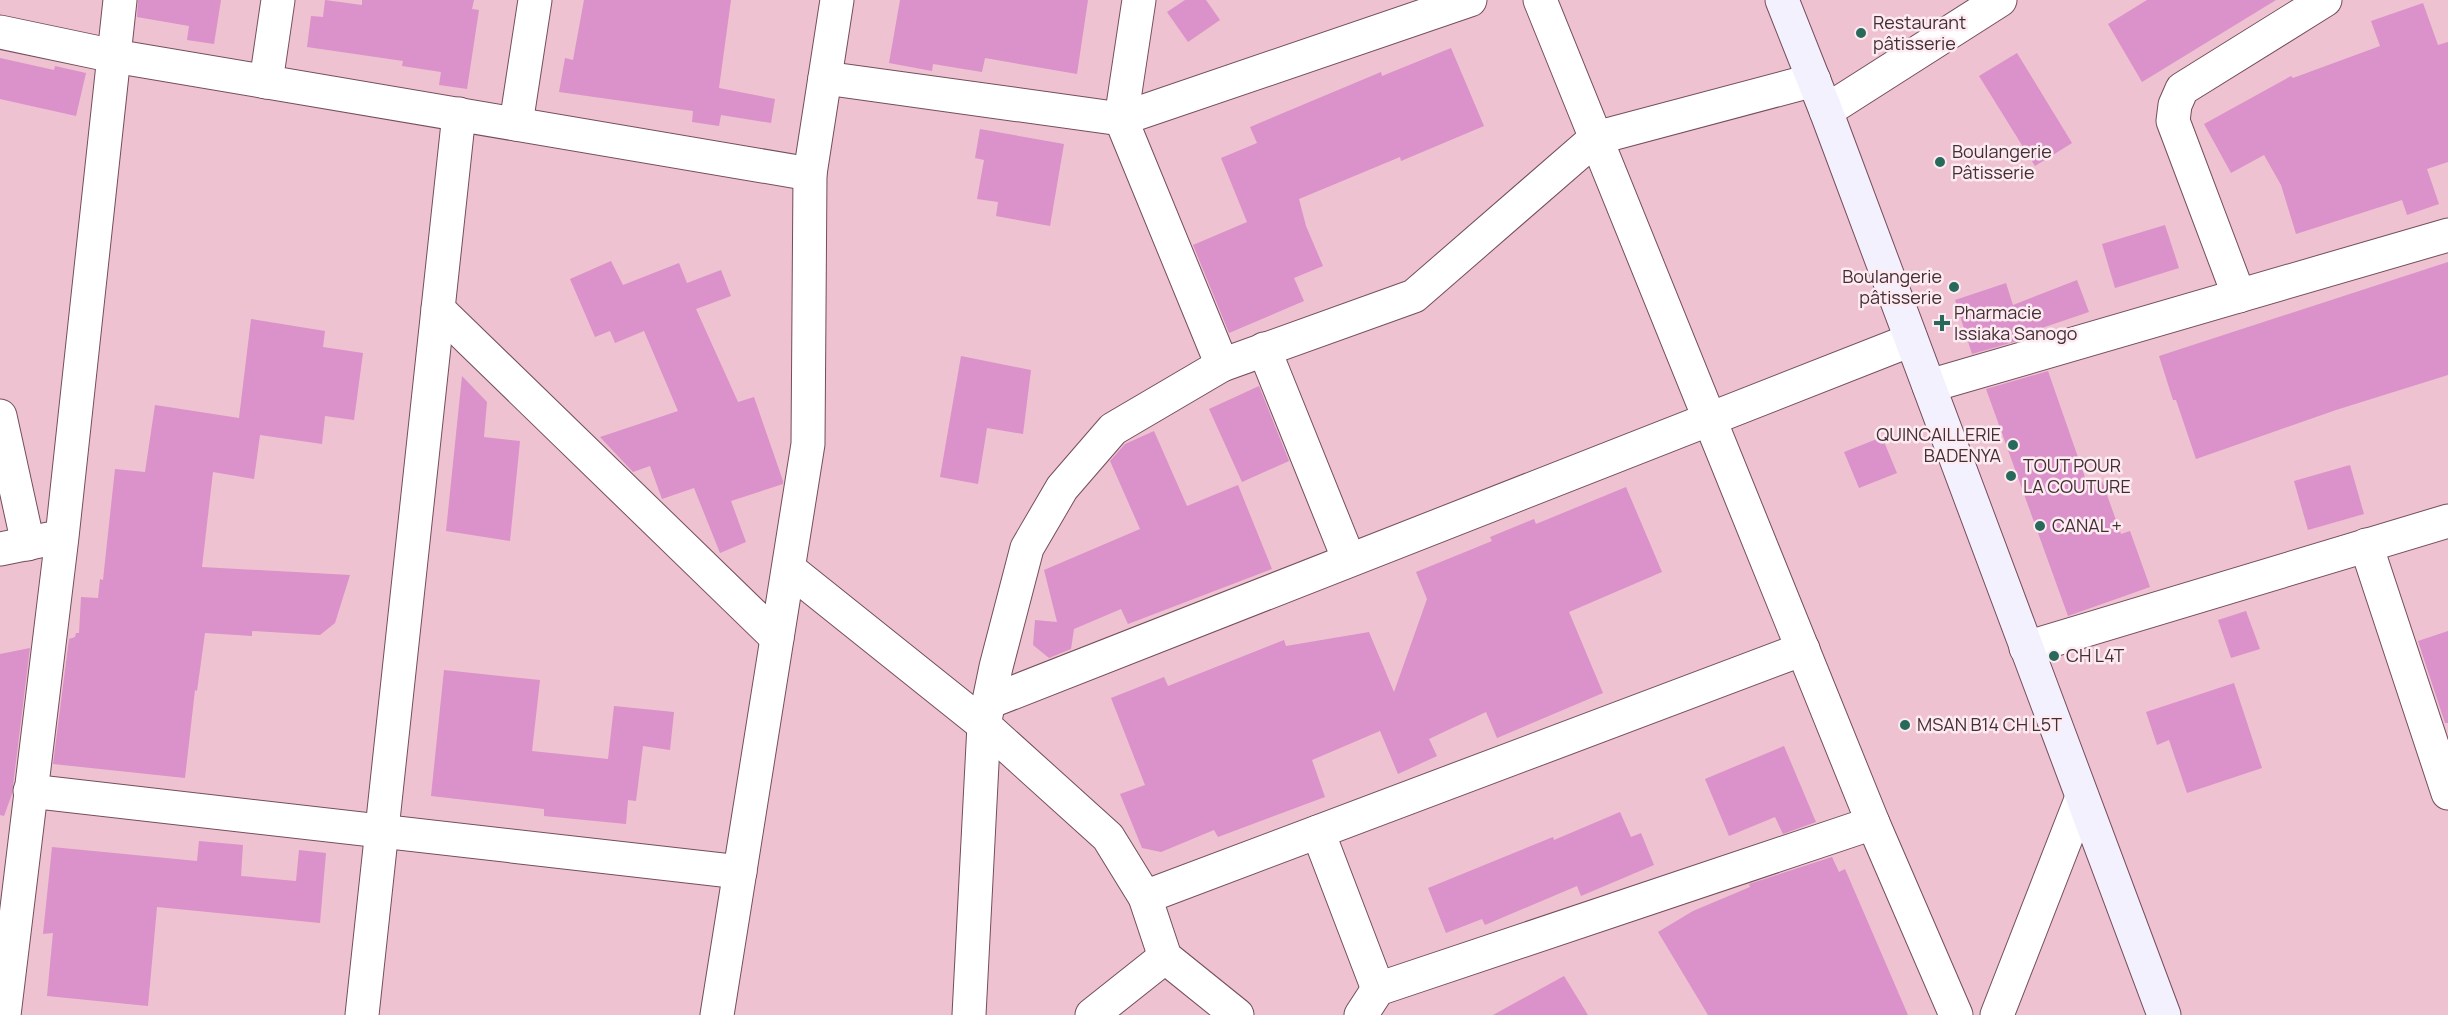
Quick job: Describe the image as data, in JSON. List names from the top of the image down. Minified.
{"places":{"other":["Restaurant pâtisserie","Boulangerie Pâtisserie","Boulangerie pâtisserie","QUINCAILLERIE BADENYA","TOUT POUR LA COUTURE","CANAL +","CH L4T","MSAN B14 CH L5T"],"health":["Pharmacie Issiaka Sanogo"]}}
